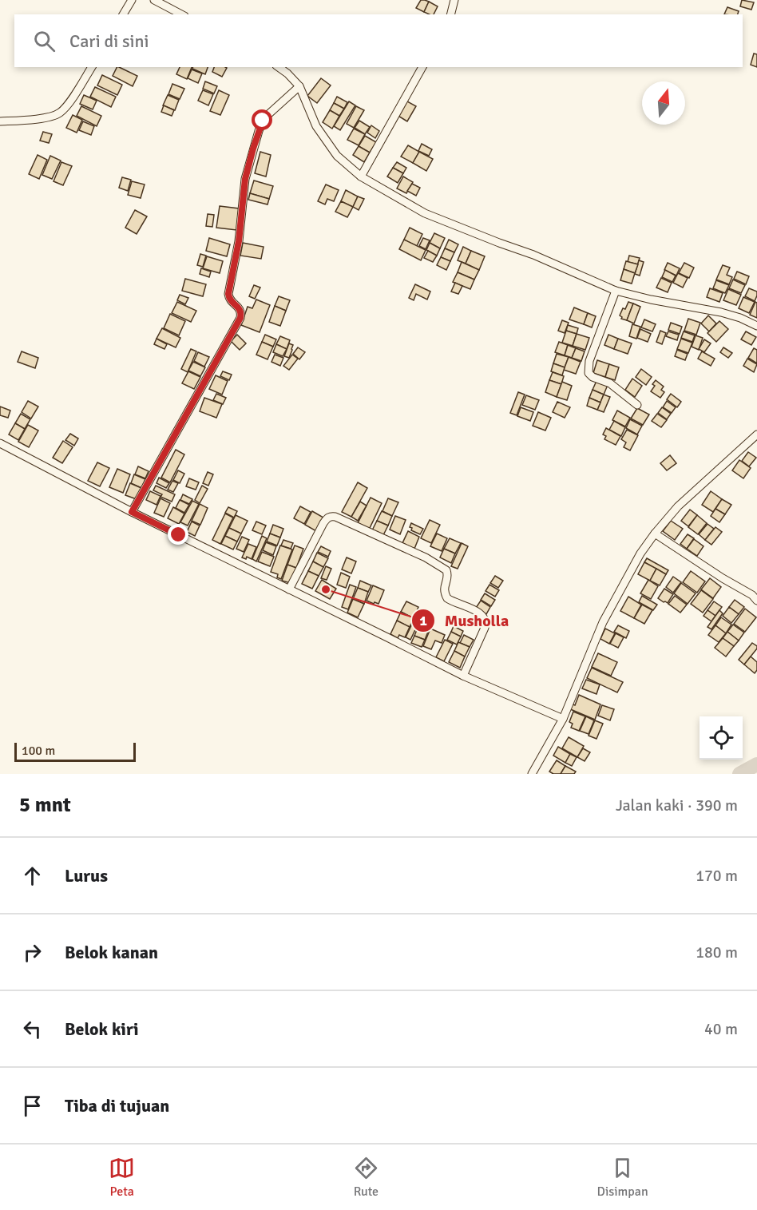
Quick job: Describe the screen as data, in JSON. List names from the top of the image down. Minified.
{"places":["Musholla"],"scale_bar":"100 m","north":"top","page":{"search":"Cari di sini","scale":"100 m","heading":["5 mnt","Jalan kaki · 390 m"],"list":[["Lurus","170 m"],["Belok kanan","180 m"],["Belok kiri","40 m"],"Tiba di tujuan"],"nav":["Peta","Rute","Disimpan"]}}
